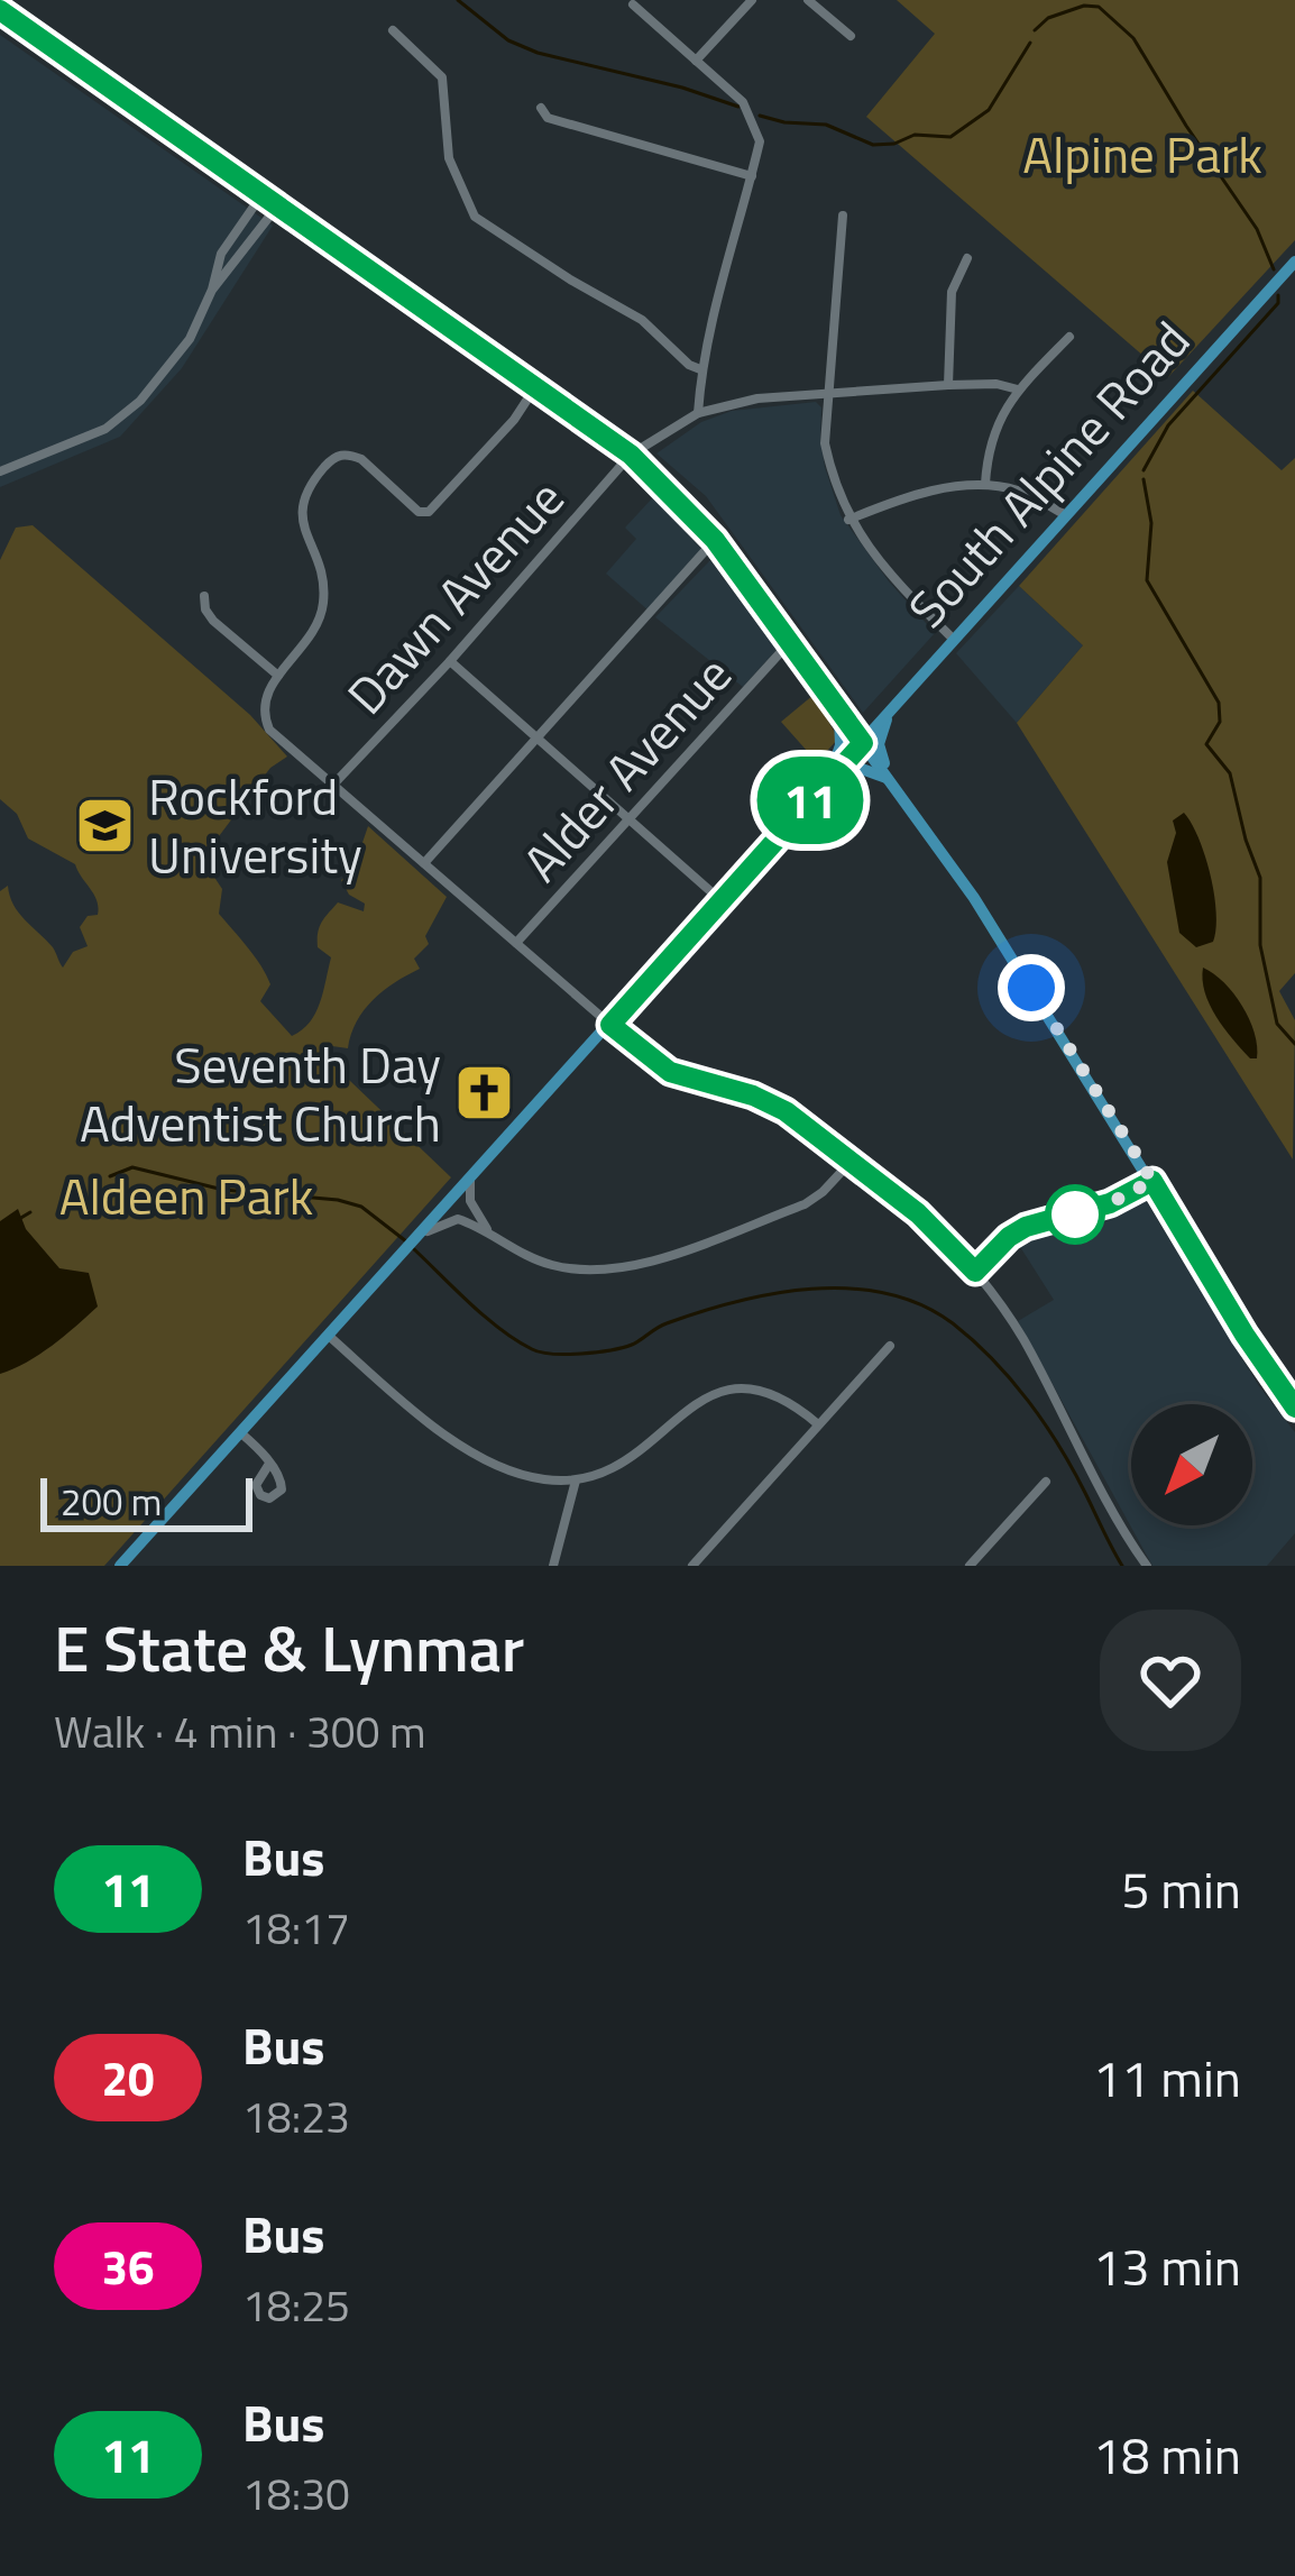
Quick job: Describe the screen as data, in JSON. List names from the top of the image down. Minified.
{"streets":{"main road":["South Alpine Road"],"street":["Dawn Avenue","Alder Avenue"]},"parks":["Alpine Park","Aldeen Park"],"places":{"school or university":["Rockford University"],"church":["Seventh Day Adventist Church"]},"lines":["bus line 11"],"scale_bar":"200 m","north":"bottom left","page":{"on_map":"11","scale":"200 m","heading":["E State & Lynmar","Walk · 4 min · 300 m"],"list":[{"mark":"11","name":"Bus","note":"18:17","value":"5 min"},{"mark":"20","name":"Bus","note":"18:23","value":"11 min"},{"mark":"36","name":"Bus","note":"18:25","value":"13 min"},{"mark":"11","name":"Bus","note":"18:30","value":"18 min"}]}}
